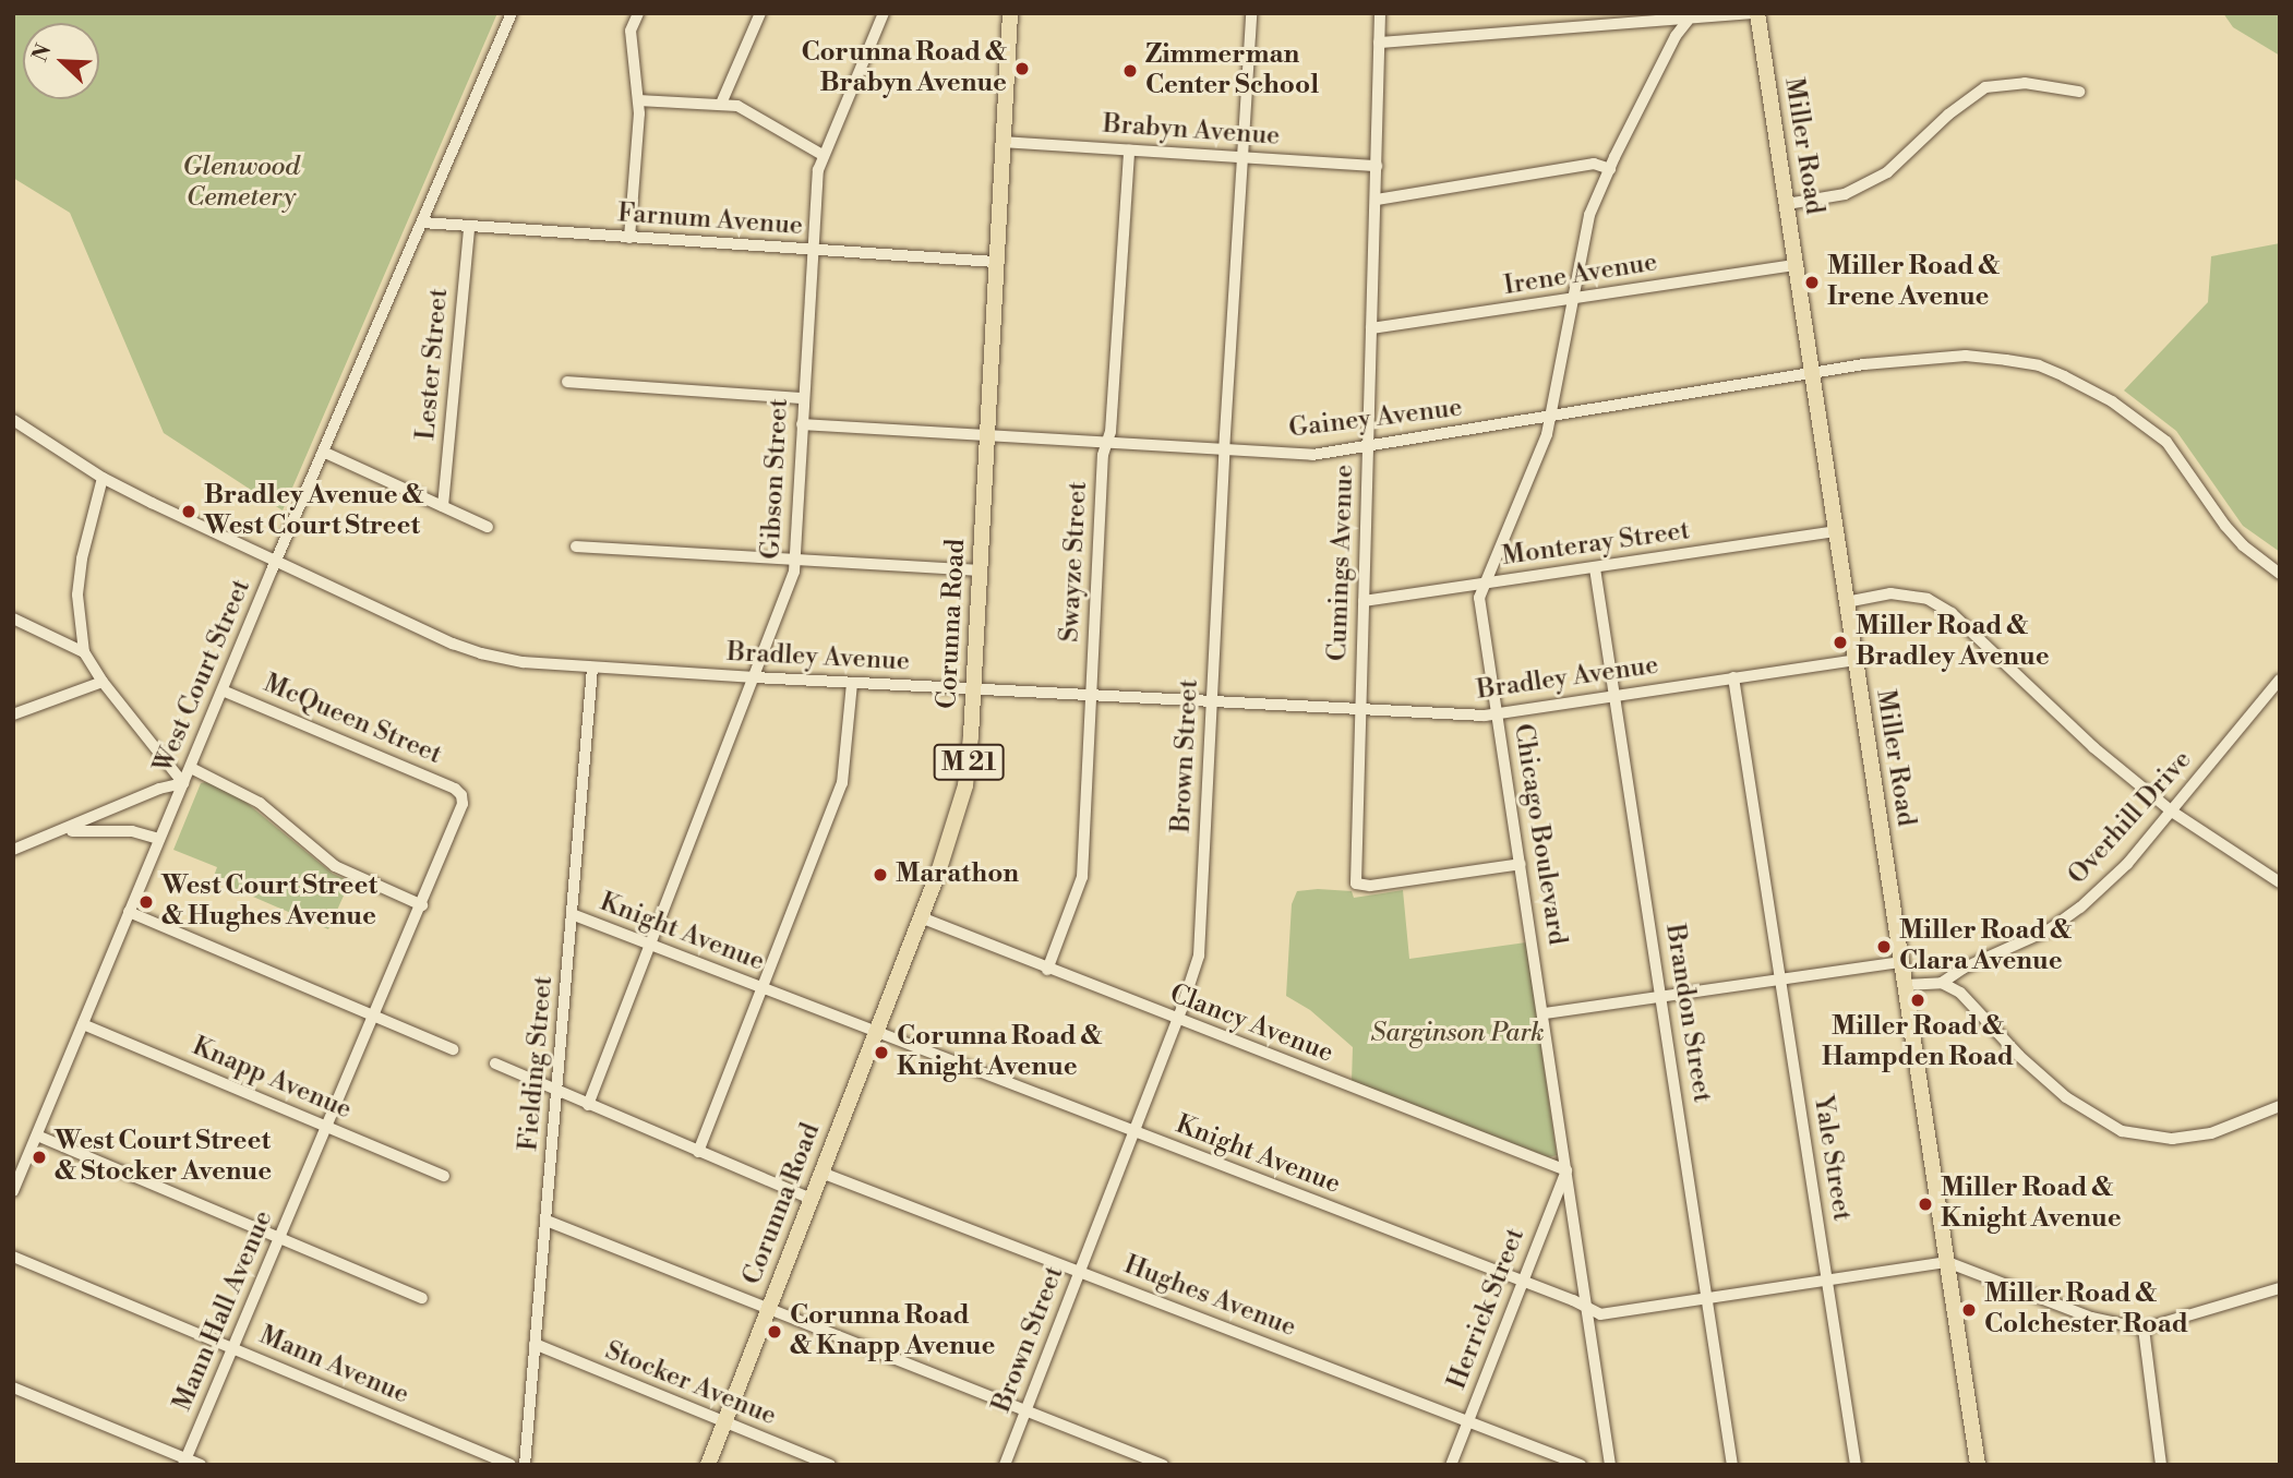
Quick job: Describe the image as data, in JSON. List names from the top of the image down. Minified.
{"streets":{"main road":["Miller Road","Corunna Road","M 21"],"street":["Brabyn Avenue","Farnum Avenue","Irene Avenue","Lester Street","Gainey Avenue","Gibson Street","Monteray Street","Swayze Street","Cumings Avenue","Bradley Avenue","West Court Street","McQueen Street","Brown Street","Overhill Drive","Chicago Boulevard","Knight Avenue","Brandon Street","Clancy Avenue","Fielding Street","Knapp Avenue","Yale Street","Hughes Avenue","Herrick Street","Mann Hall Avenue","Mann Avenue","Stocker Avenue"]},"crossings":[["Brabyn Avenue","Swayze Street"],["Brabyn Avenue","Cumings Avenue"],["Brabyn Avenue","Corunna Road"],["Brabyn Avenue","Brown Street"],["Miller Road","Irene Avenue"],["Miller Road","Gainey Avenue"],["Miller Road","Monteray Street"],["Miller Road","Bradley Avenue"],["Miller Road","Overhill Drive"],["Miller Road","Knight Avenue"],["Farnum Avenue","Lester Street"],["Farnum Avenue","Gibson Street"],["Farnum Avenue","Corunna Road"],["Farnum Avenue","West Court Street"],["Irene Avenue","Cumings Avenue"],["Irene Avenue","Chicago Boulevard"],["Gainey Avenue","Gibson Street"],["Gainey Avenue","Swayze Street"],["Gainey Avenue","Cumings Avenue"],["Gainey Avenue","Corunna Road"],["Gainey Avenue","Brown Street"],["Gainey Avenue","Chicago Boulevard"],["Gibson Street","Bradley Avenue"],["Gibson Street","Knight Avenue"],["Monteray Street","Cumings Avenue"],["Monteray Street","Chicago Boulevard"],["Monteray Street","Brandon Street"],["Swayze Street","Bradley Avenue"],["Swayze Street","Clancy Avenue"],["Cumings Avenue","Bradley Avenue"],["Cumings Avenue","Chicago Boulevard"],["Corunna Road","Bradley Avenue"],["Corunna Road","Knight Avenue"],["Corunna Road","Clancy Avenue"],["Corunna Road","Hughes Avenue"],["Corunna Road","Stocker Avenue"],["Bradley Avenue","West Court Street"],["Bradley Avenue","Brown Street"],["Bradley Avenue","Chicago Boulevard"],["Bradley Avenue","Brandon Street"],["Bradley Avenue","Fielding Street"],["Bradley Avenue","Yale Street"],["West Court Street","McQueen Street"],["West Court Street","Knapp Avenue"],["McQueen Street","Mann Hall Avenue"],["Brown Street","Knight Avenue"],["Brown Street","Clancy Avenue"],["Brown Street","Hughes Avenue"],["Chicago Boulevard","Knight Avenue"],["Chicago Boulevard","Clancy Avenue"],["Chicago Boulevard","Herrick Street"],["Knight Avenue","Brandon Street"],["Knight Avenue","Fielding Street"],["Knight Avenue","Yale Street"],["Knight Avenue","Herrick Street"],["Clancy Avenue","Herrick Street"],["Fielding Street","Stocker Avenue"],["Knapp Avenue","Mann Hall Avenue"],["Hughes Avenue","Herrick Street"],["Mann Hall Avenue","Mann Avenue"]],"parks":["Glenwood Cemetery","Sarginson Park"],"places":["Corunna Road & Brabyn Avenue","Zimmerman Center School","Miller Road & Irene Avenue","Bradley Avenue & West Court Street","Miller Road & Bradley Avenue","Marathon","West Court Street & Hughes Avenue","Miller Road & Clara Avenue","Miller Road & Hampden Road","Corunna Road & Knight Avenue","West Court Street & Stocker Avenue","Miller Road & Knight Avenue","Miller Road & Colchester Road","Corunna Road & Knapp Avenue"],"north":"top left"}
